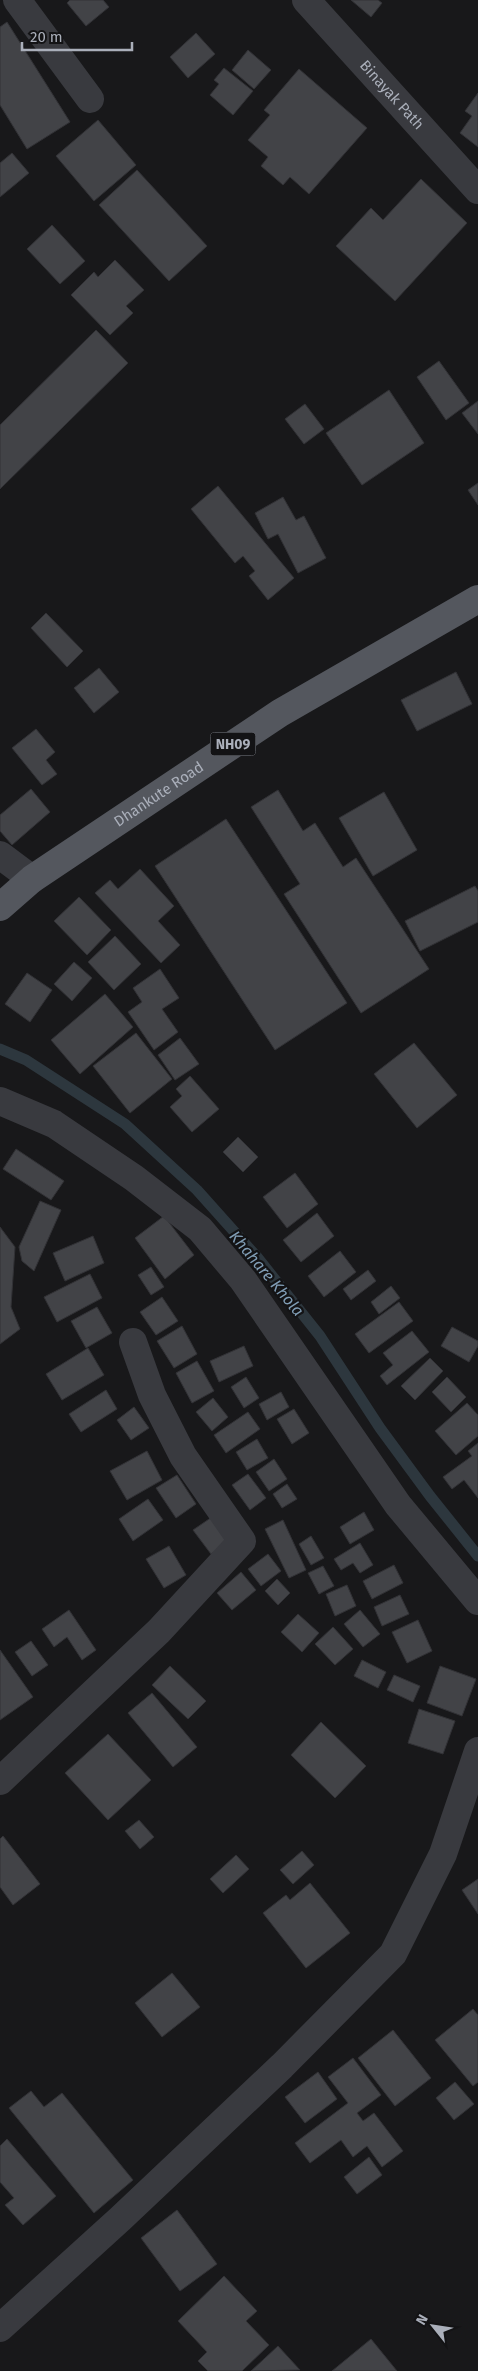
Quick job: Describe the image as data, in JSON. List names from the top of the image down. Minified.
{"streets":{"main road":["NH09","Dhankute Road"],"street":["Binayak Path"]},"water":["Khahare Khola"],"scale_bar":"20 m","north":"top left"}
